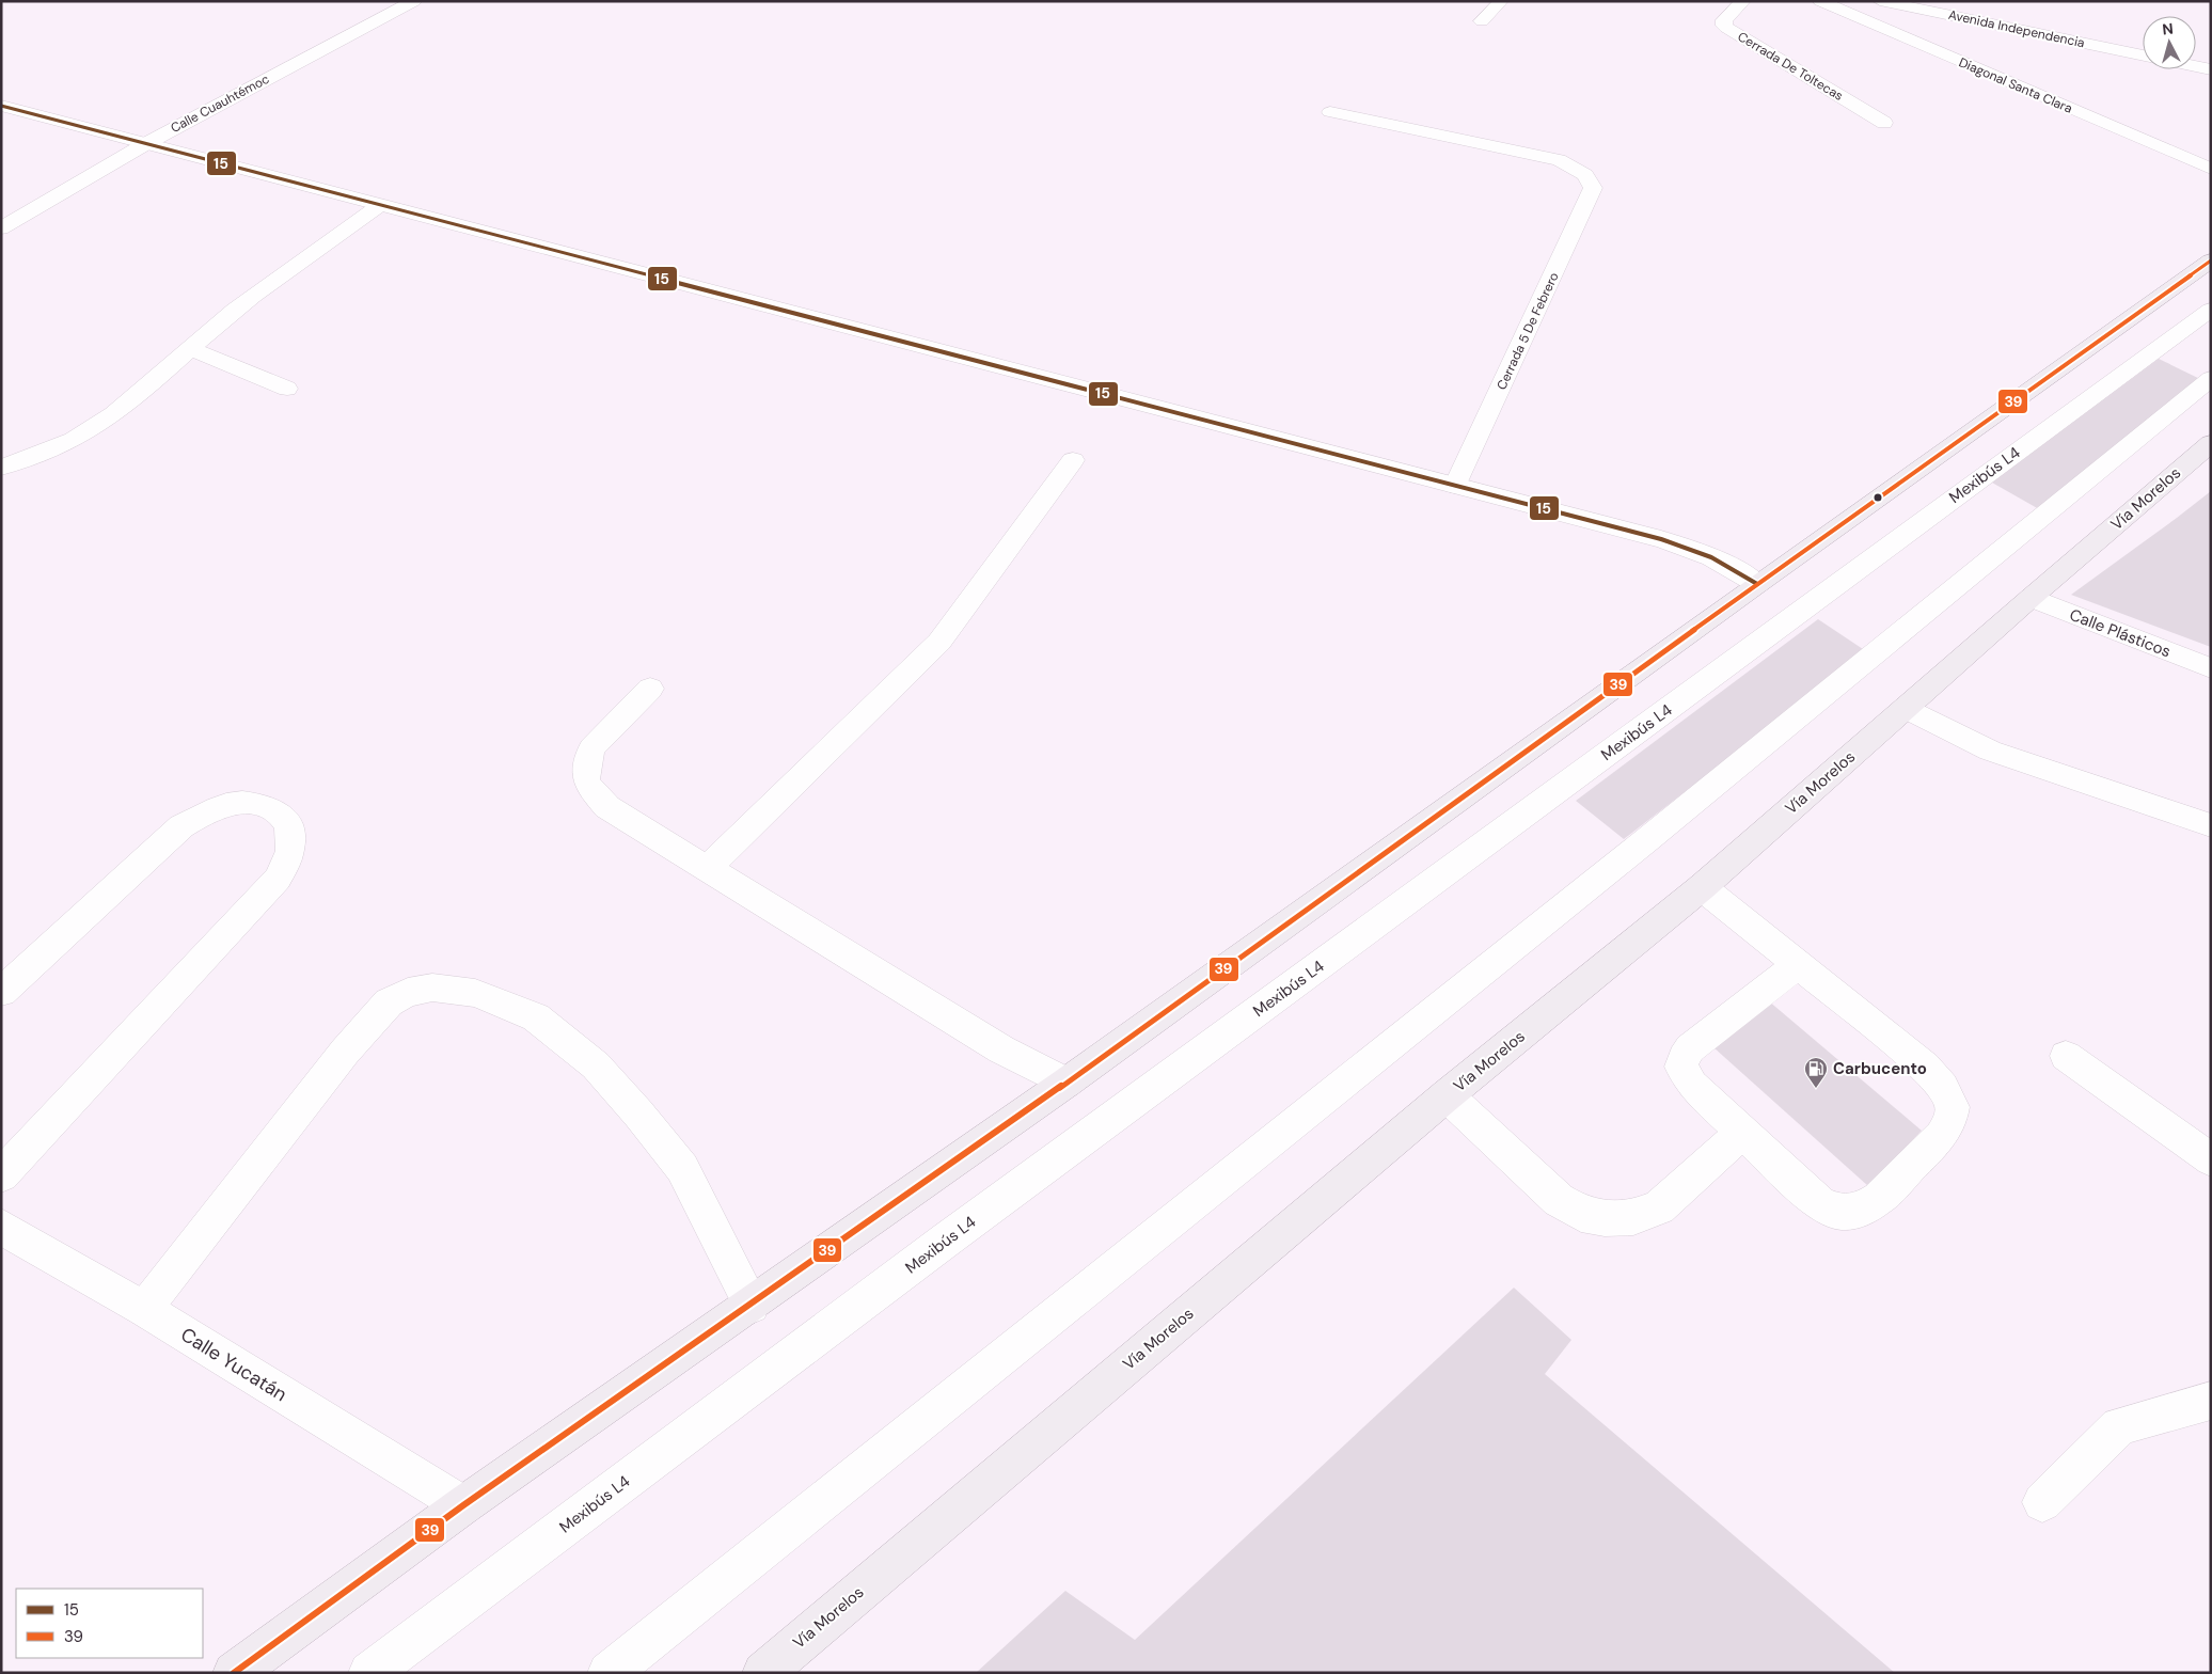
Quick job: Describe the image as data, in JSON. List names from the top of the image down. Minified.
{"streets":{"main road":["Vía Morelos"],"street":["Avenida Independencia","Cerrada De Toltecas","Diagonal Santa Clara","Calle Cuauhtémoc","Cerrada 5 De Febrero","Mexibús L4","Calle Plásticos","Calle Yucatán"]},"crossings":[["Vía Morelos","Calle Plásticos"]],"places":{"fuel station":["Carbucento"]},"lines":["transit line 15","transit line 39"],"legend":["15","39"],"north":"top"}
